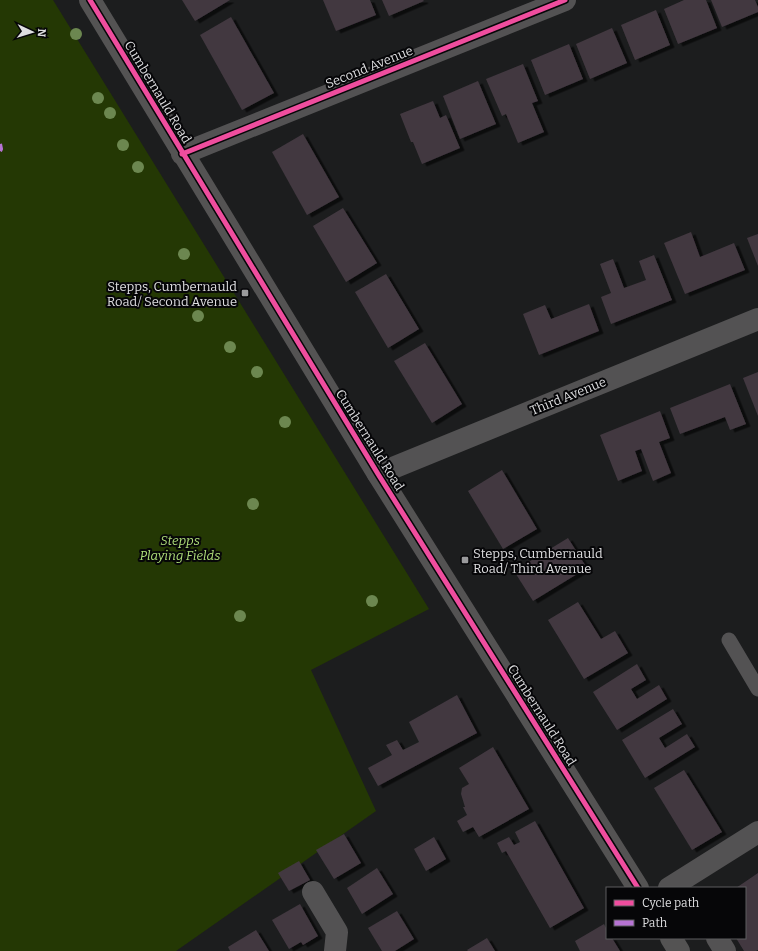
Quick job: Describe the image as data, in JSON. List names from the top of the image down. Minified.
{"streets":{"main road":["Cumbernauld Road"],"street":["Second Avenue","Third Avenue"]},"crossings":[["Second Avenue","Cumbernauld Road"],["Cumbernauld Road","Third Avenue"]],"parks":["Stepps Playing Fields"],"places":{"transit":["Stepps, Cumbernauld Road/ Second Avenue","Stepps, Cumbernauld Road/ Third Avenue"]},"legend":["Cycle path","Path"],"north":"right"}
